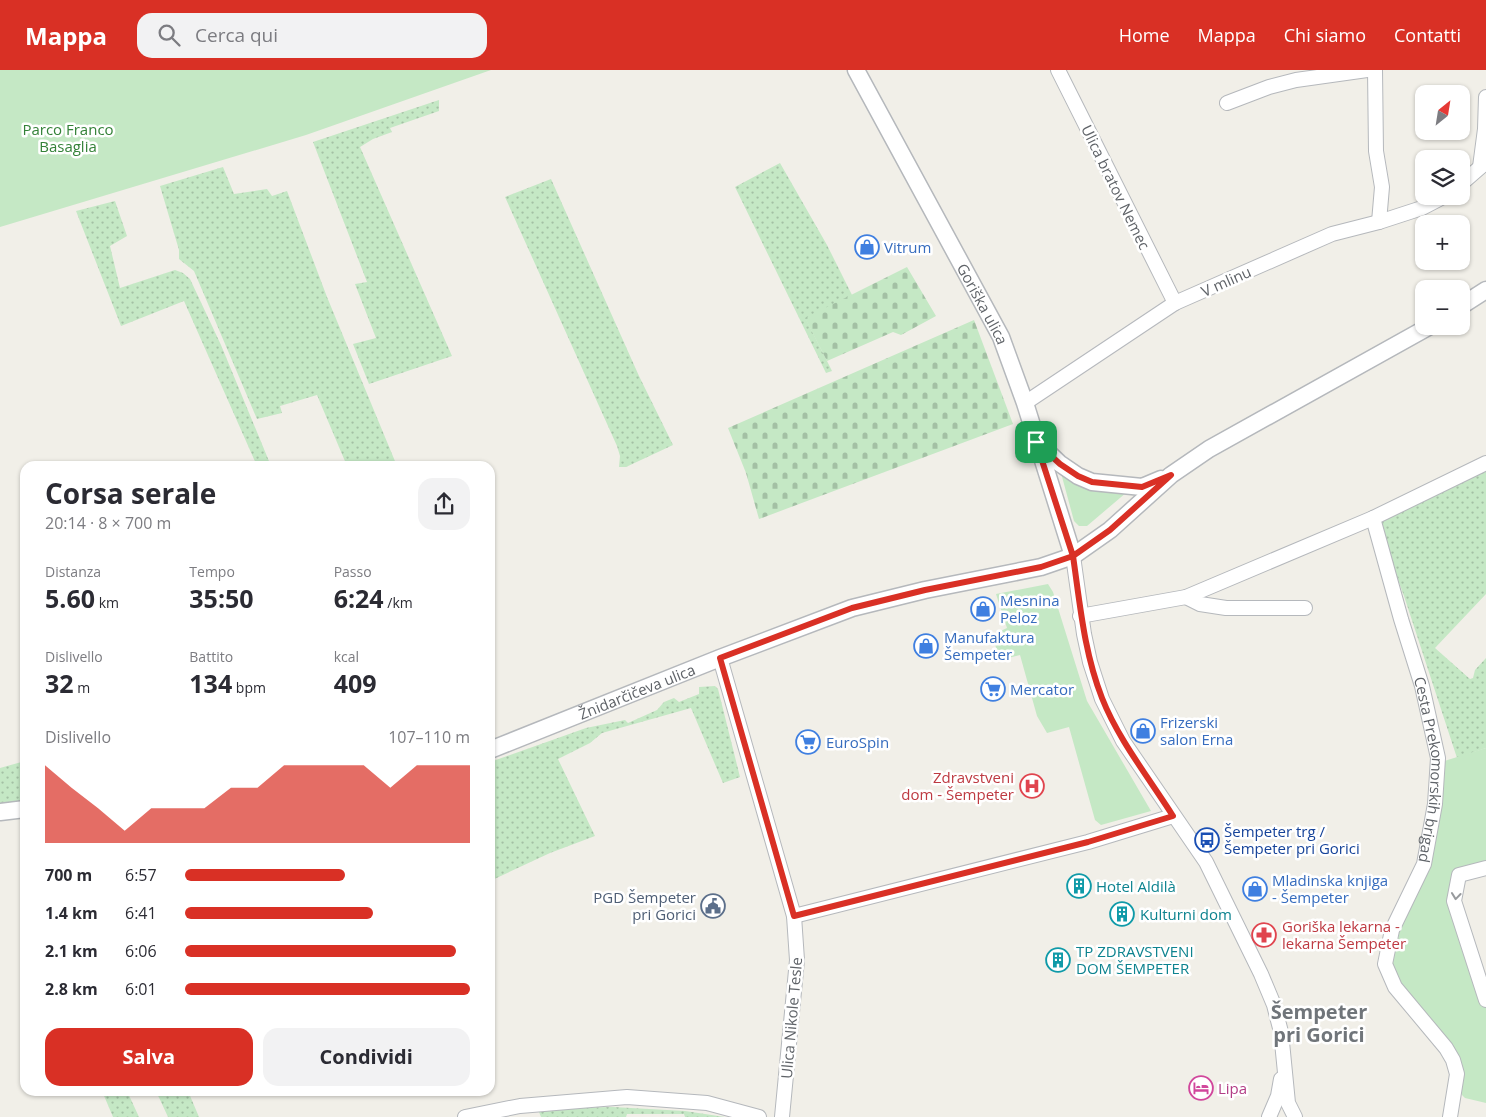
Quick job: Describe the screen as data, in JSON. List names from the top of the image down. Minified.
{"streets":{"street":["Ulica bratov Nemec","V mlinu","Goriška ulica","Žnidarčičeva ulica","Cesta Prekomorskih brigad","Ulica Nikole Tesle"]},"crossings":[["Ulica bratov Nemec","V mlinu"],["V mlinu","Goriška ulica"],["Goriška ulica","Žnidarčičeva ulica"],["Žnidarčičeva ulica","Ulica Nikole Tesle"]],"districts":["Šempeter pri Gorici"],"parks":["Parco Franco Basaglia"],"places":{"shop":["Vitrum","Mesnina Peloz","Manufaktura Šempeter","Frizerski salon Erna","Mladinska knjiga - Šempeter"],"supermarket":["Mercator","EuroSpin"],"hospital":["Zdravstveni dom - Šempeter"],"bus stop":["Šempeter trg / Šempeter pri Gorici"],"building":["Hotel Aldilà","Kulturni dom","TP ZDRAVSTVENI DOM ŠEMPETER"],"public building":["PGD Šempeter pri Gorici"],"pharmacy":["Goriška lekarna - lekarna Šempeter"],"hotel":["Lipa"]},"north":"top right","page":{"header":"Mappa","search":"Cerca qui","nav":["Home","Mappa","Chi siamo","Contatti"],"map_buttons":["+","−"],"heading":["Corsa serale","20:14 · 8 × 700 m"],"stats":[["Distanza","5.60 km"],["Tempo","35:50"],["Passo","6:24 /km"],["Dislivello","32 m"],["Battito","134 bpm"],["kcal","409"]],"chart":["Dislivello","107–110 m"],"list":[{"name":"700 m","note":"6:57"},{"name":"1.4 km","note":"6:41"},{"name":"2.1 km","note":"6:06"},{"name":"2.8 km","note":"6:01"}],"buttons":["Salva","Condividi"]}}
